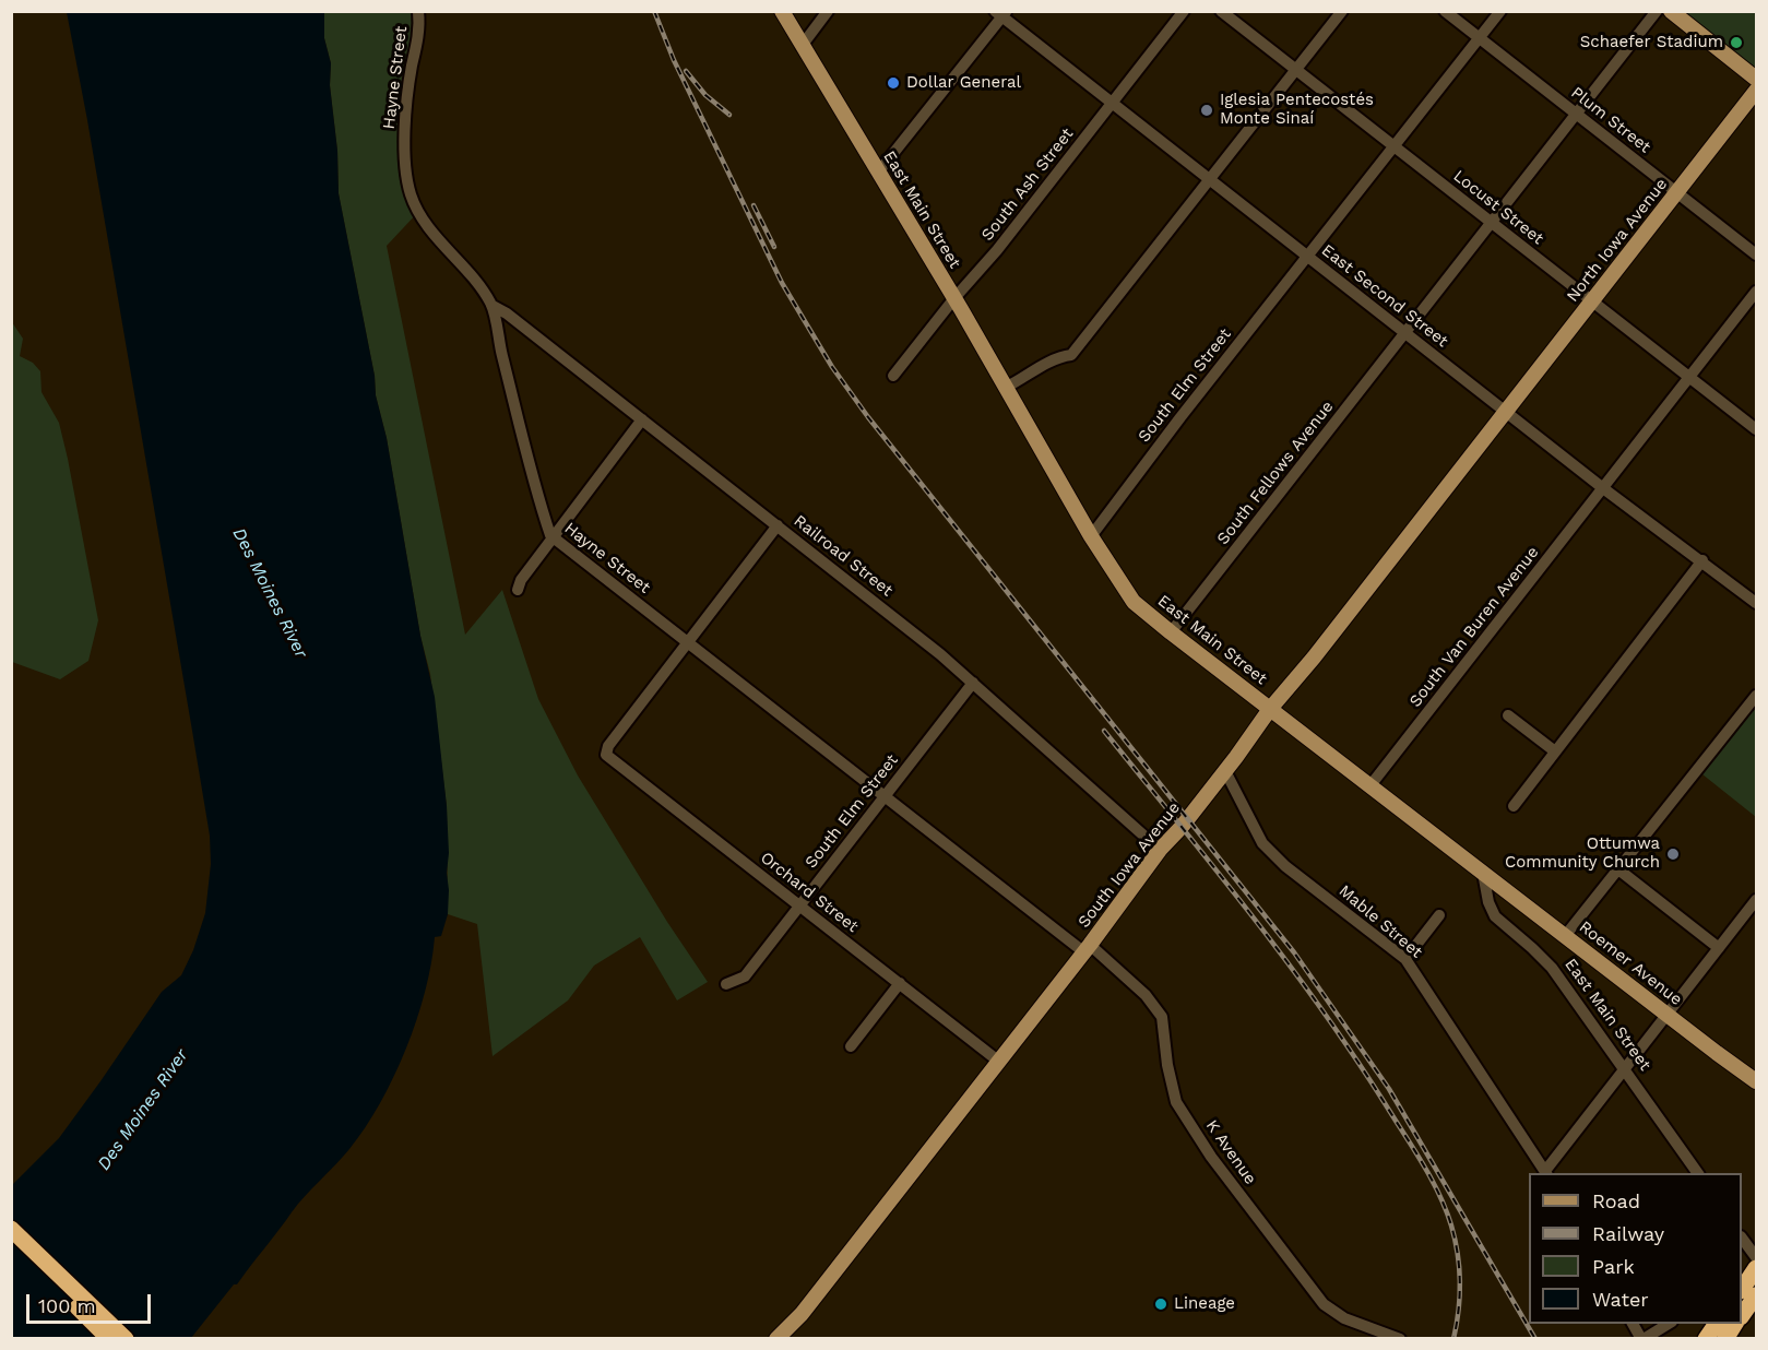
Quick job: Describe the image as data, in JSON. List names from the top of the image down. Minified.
{"streets":{"main road":["East Main Street","North Iowa Avenue","South Iowa Avenue","Roemer Avenue"],"street":["Hayne Street","Plum Street","South Ash Street","Locust Street","East Second Street","South Elm Street","South Fellows Avenue","Railroad Street","South Van Buren Avenue","Orchard Street","Mable Street","K Avenue"]},"crossings":[["Hayne Street","South Elm Street"],["Hayne Street","Railroad Street"],["Hayne Street","South Iowa Avenue"],["Hayne Street","Orchard Street"],["Hayne Street","K Avenue"],["Plum Street","North Iowa Avenue"],["Plum Street","South Elm Street"],["Plum Street","South Fellows Avenue"],["South Ash Street","East Main Street"],["South Ash Street","East Second Street"],["Locust Street","North Iowa Avenue"],["Locust Street","South Elm Street"],["Locust Street","South Fellows Avenue"],["Locust Street","South Van Buren Avenue"],["East Main Street","South Elm Street"],["East Main Street","South Fellows Avenue"],["East Main Street","South Van Buren Avenue"],["East Main Street","South Iowa Avenue"],["East Main Street","Roemer Avenue"],["North Iowa Avenue","East Second Street"],["North Iowa Avenue","South Iowa Avenue"],["East Second Street","South Elm Street"],["East Second Street","South Fellows Avenue"],["East Second Street","South Van Buren Avenue"],["East Second Street","South Iowa Avenue"],["South Elm Street","Railroad Street"],["South Elm Street","Orchard Street"],["Railroad Street","South Iowa Avenue"],["South Iowa Avenue","Orchard Street"],["South Iowa Avenue","Mable Street"],["South Iowa Avenue","K Avenue"]],"water":["Des Moines River"],"places":["Schaefer Stadium","Dollar General","Iglesia Pentecostés Monte Sinaí","Ottumwa Community Church","Lineage"],"legend":["Road","Railway","Park","Water"],"scale_bar":"100 m"}
